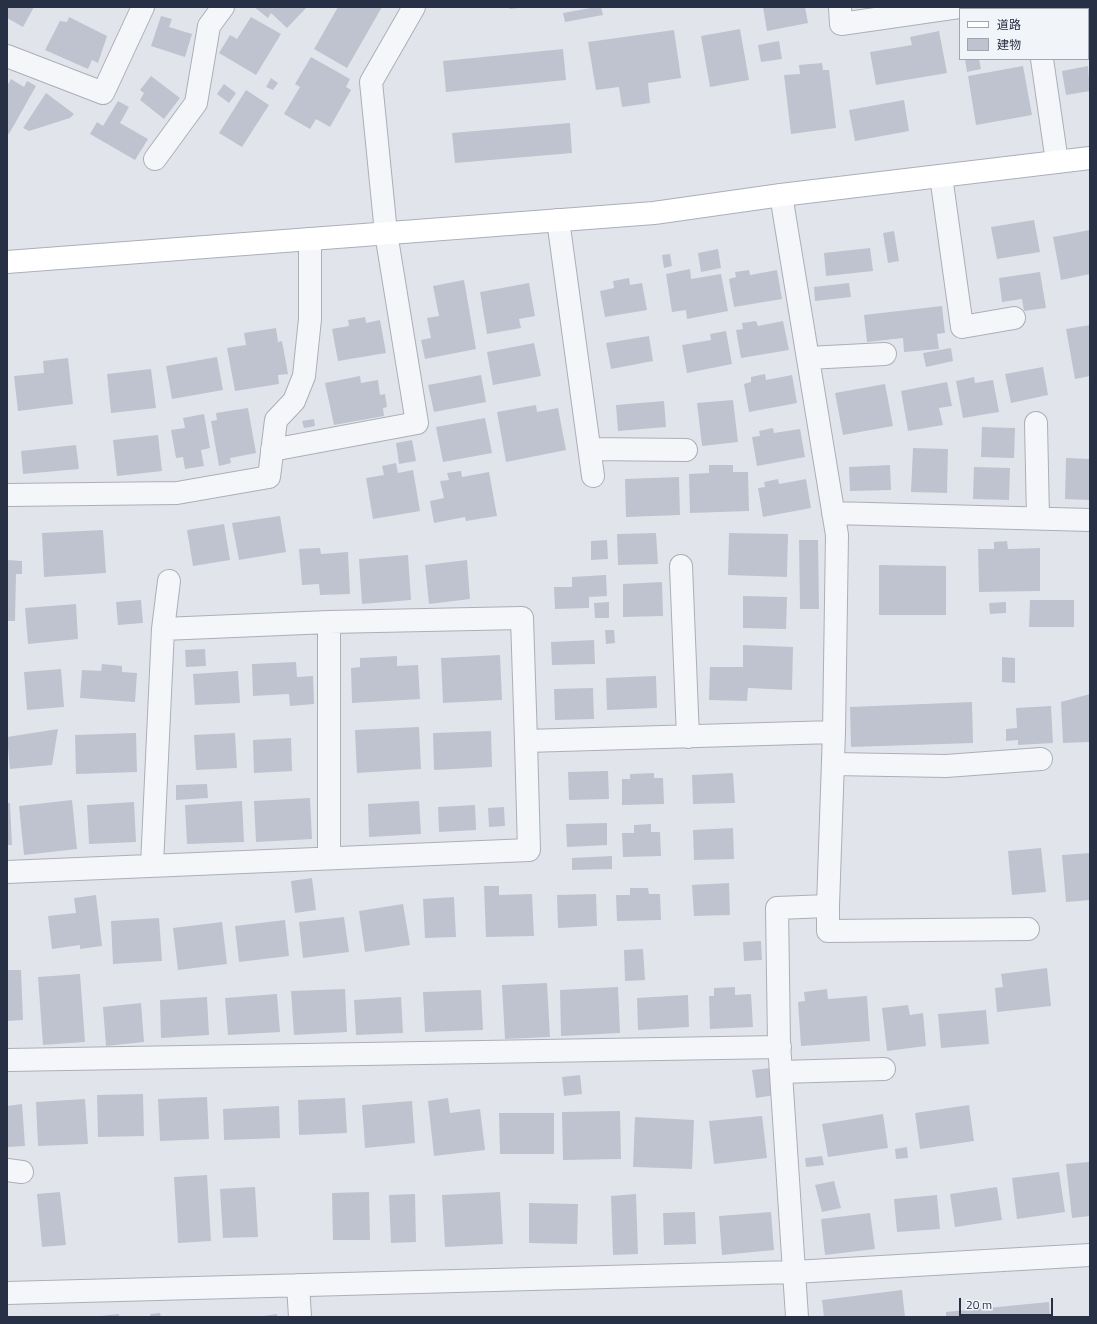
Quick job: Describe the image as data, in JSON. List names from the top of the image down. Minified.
{"legend":["道路","建物"],"scale_bar":"20 m"}
